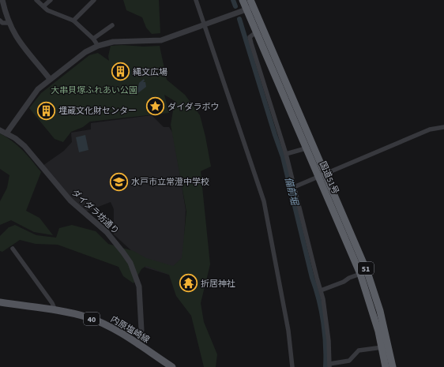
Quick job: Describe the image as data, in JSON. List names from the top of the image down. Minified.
{"streets":{"highway":["国道51号","51"],"main road":["40","内原塩崎線"],"street":["ダイダラ坊通り"]},"crossings":[["ダイダラ坊通り","内原塩崎線"]],"water":["備前堀"],"parks":["大串貝塚ふれあい公園"],"places":{"building":["縄文広場","埋蔵文化財センター"],"place":["ダイダラボウ"],"school or university":["水戸市立常澄中学校"],"temple":["折居神社"]}}
